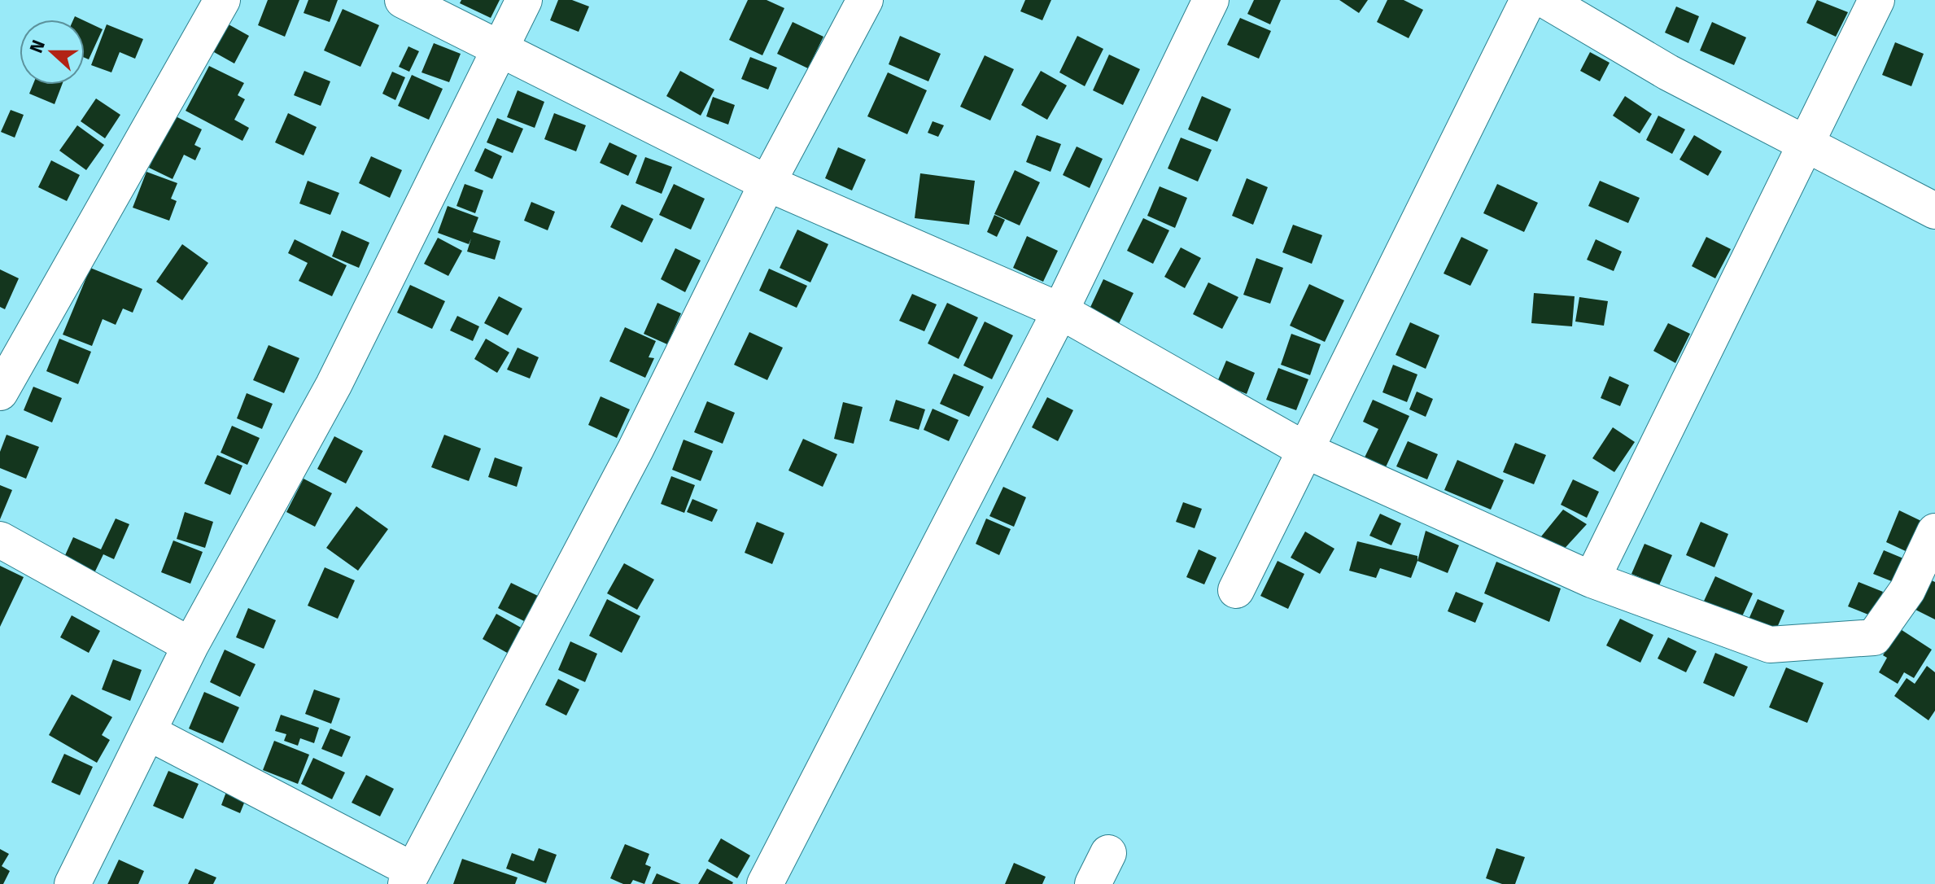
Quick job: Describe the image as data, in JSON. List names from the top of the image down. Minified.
{"north":"left"}
